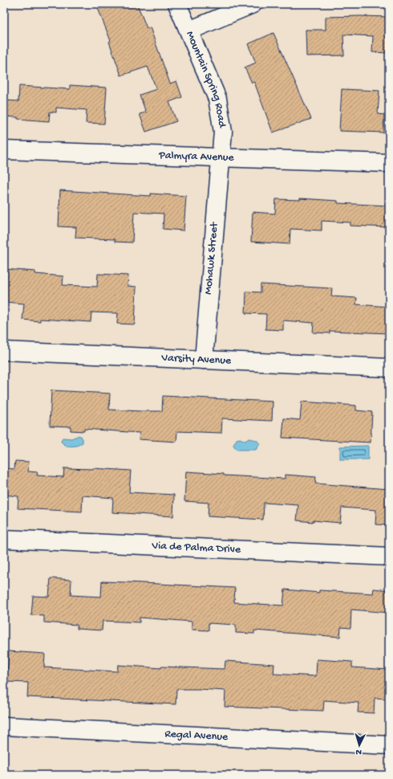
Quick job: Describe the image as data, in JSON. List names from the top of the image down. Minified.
{"streets":{"street":["Mountain Spring Road","Palmyra Avenue","Mohawk Street","Varsity Avenue","Via de Palma Drive","Regal Avenue"]},"crossings":[["Mountain Spring Road","Palmyra Avenue"],["Mountain Spring Road","Mohawk Street"],["Palmyra Avenue","Mohawk Street"],["Mohawk Street","Varsity Avenue"]],"north":"bottom"}
